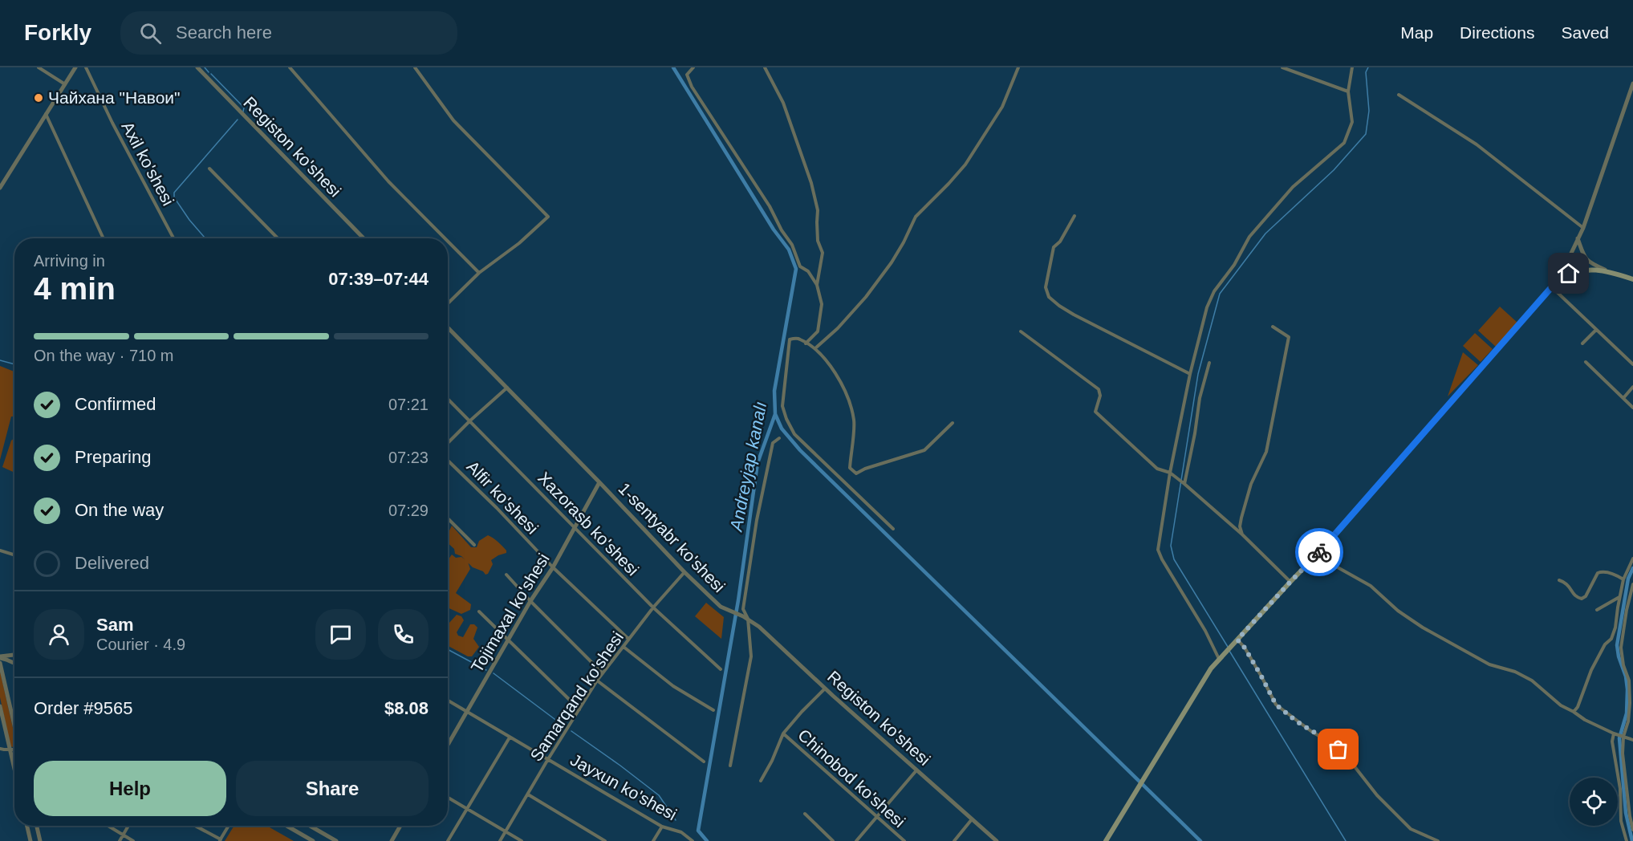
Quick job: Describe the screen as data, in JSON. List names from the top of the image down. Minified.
{"streets":{"street":["Registon ko'shesi","Axil ko'shesi","Alfir ko'shesi","Xazorasb ko'shesi","1-sentyabr ko'shesi","Tojimaxal ko'shesi","Samarqand ko'shesi","Chinobod ko'shesi","Jayxun ko'shesi"]},"crossings":[["Registon ko'shesi","1-sentyabr ko'shesi"],["Alfir ko'shesi","Tojimaxal ko'shesi"],["Alfir ko'shesi","Samarqand ko'shesi"],["Xazorasb ko'shesi","Tojimaxal ko'shesi"],["Xazorasb ko'shesi","Samarqand ko'shesi"],["1-sentyabr ko'shesi","Tojimaxal ko'shesi"],["1-sentyabr ko'shesi","Samarqand ko'shesi"],["Tojimaxal ko'shesi","Jayxun ko'shesi"],["Samarqand ko'shesi","Jayxun ko'shesi"]],"water":["Andreyjap kanalı"],"places":["Чайхана \"Навои\""],"page":{"header":"Forkly","search":"Search here","nav":["Map","Directions","Saved"],"heading":["4 min","Arriving in","07:39–07:44"],"panel":["Sam","Courier · 4.9","Order #9565","$8.08"],"bar":"On the way · 710 m","list":[["Confirmed","07:21"],["Preparing","07:23"],["On the way","07:29"],"Delivered"],"buttons":["Help","Share"]}}
